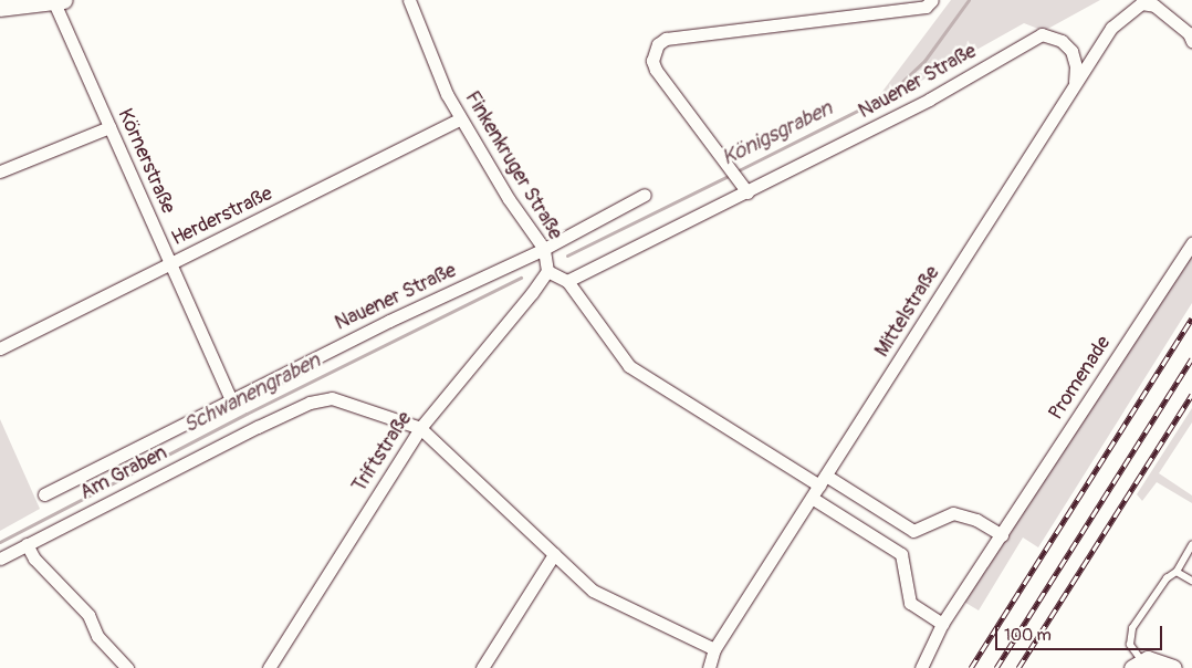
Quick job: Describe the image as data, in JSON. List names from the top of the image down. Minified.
{"streets":{"street":["Nauener Straße","Körnerstraße","Finkenkruger Straße","Herderstraße","Mittelstraße","Promenade","Triftstraße","Am Graben"]},"crossings":[["Nauener Straße","Körnerstraße"],["Nauener Straße","Finkenkruger Straße"],["Nauener Straße","Mittelstraße"],["Körnerstraße","Herderstraße"],["Finkenkruger Straße","Herderstraße"],["Finkenkruger Straße","Mittelstraße"],["Finkenkruger Straße","Promenade"],["Finkenkruger Straße","Triftstraße"],["Triftstraße","Am Graben"]],"water":["Königsgraben","Schwanengraben"],"scale_bar":"100 m"}
